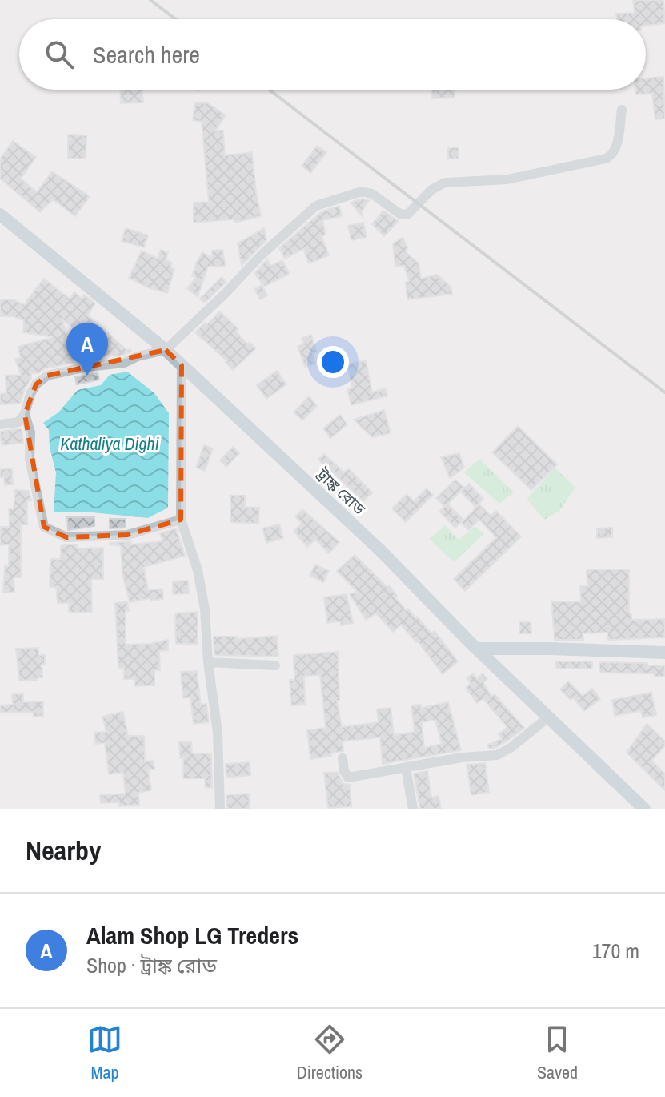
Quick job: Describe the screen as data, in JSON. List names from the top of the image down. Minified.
{"streets":{"main road":["ট্রাঙ্ক রোড"]},"water":["Kathaliya Dighi"],"page":{"search":"Search here","pins":"A","heading":"Nearby","list":[{"mark":"A","name":"Alam Shop LG Treders","note":"Shop · ট্রাঙ্ক রোড","value":"170 m"}],"nav":["Map","Directions","Saved"]}}
